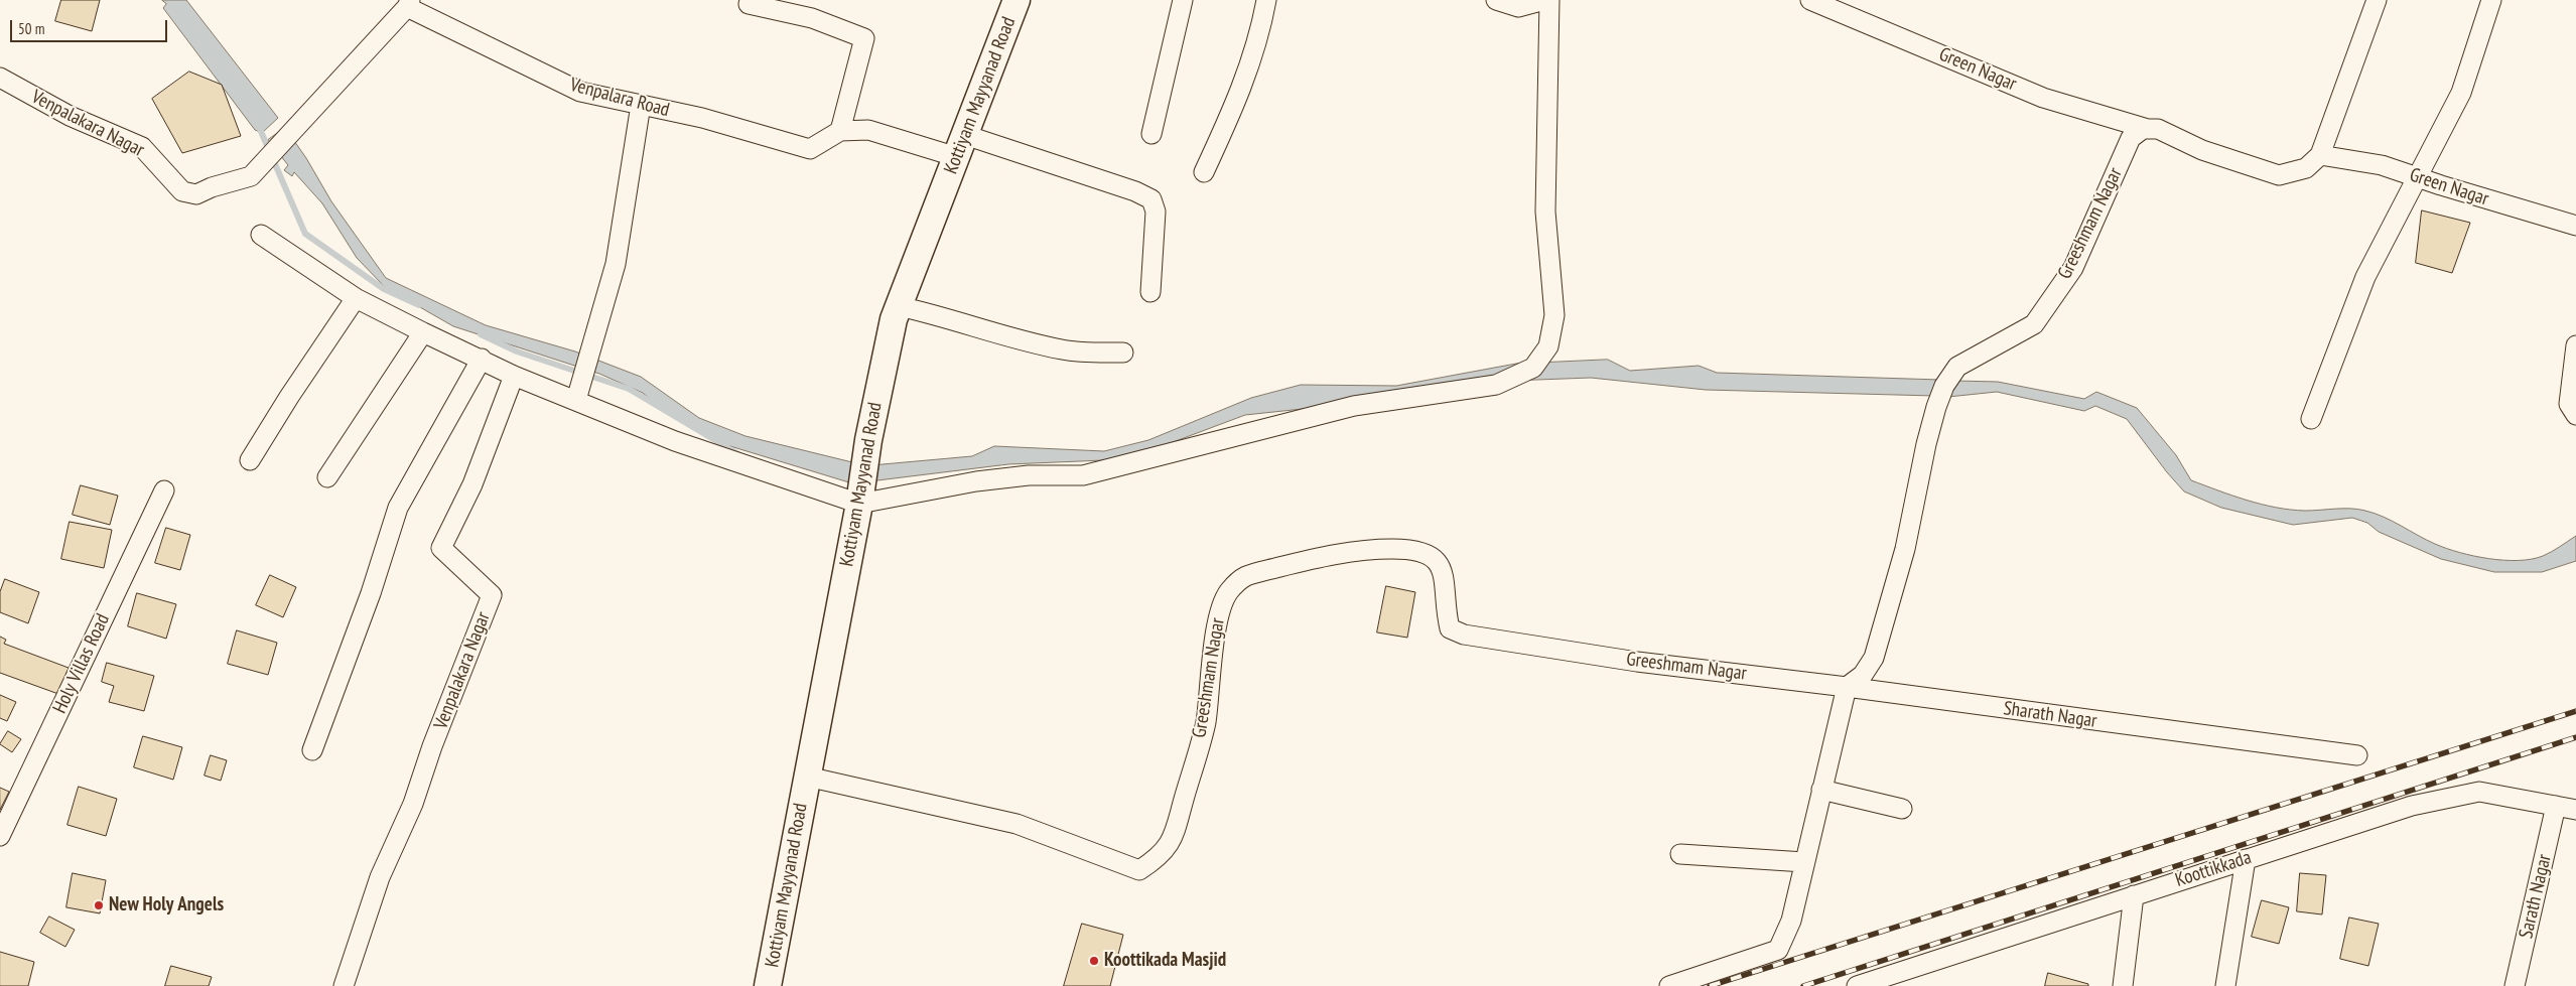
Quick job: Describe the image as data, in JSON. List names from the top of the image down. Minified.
{"streets":{"main road":["Kottiyam Mayyanad Road"],"street":["Green Nagar","Venpalara Road","Venpalakara Nagar","Greeshmam Nagar","Holy Villas Road","Sharath Nagar","Koottikkada","Sarath Nagar"]},"crossings":[["Green Nagar","Greeshmam Nagar"],["Kottiyam Mayyanad Road","Venpalara Road"],["Kottiyam Mayyanad Road","Greeshmam Nagar"],["Venpalara Road","Venpalakara Nagar"],["Greeshmam Nagar","Sharath Nagar"],["Koottikkada","Sarath Nagar"]],"places":["New Holy Angels","Koottikada Masjid"],"scale_bar":"50 m"}
